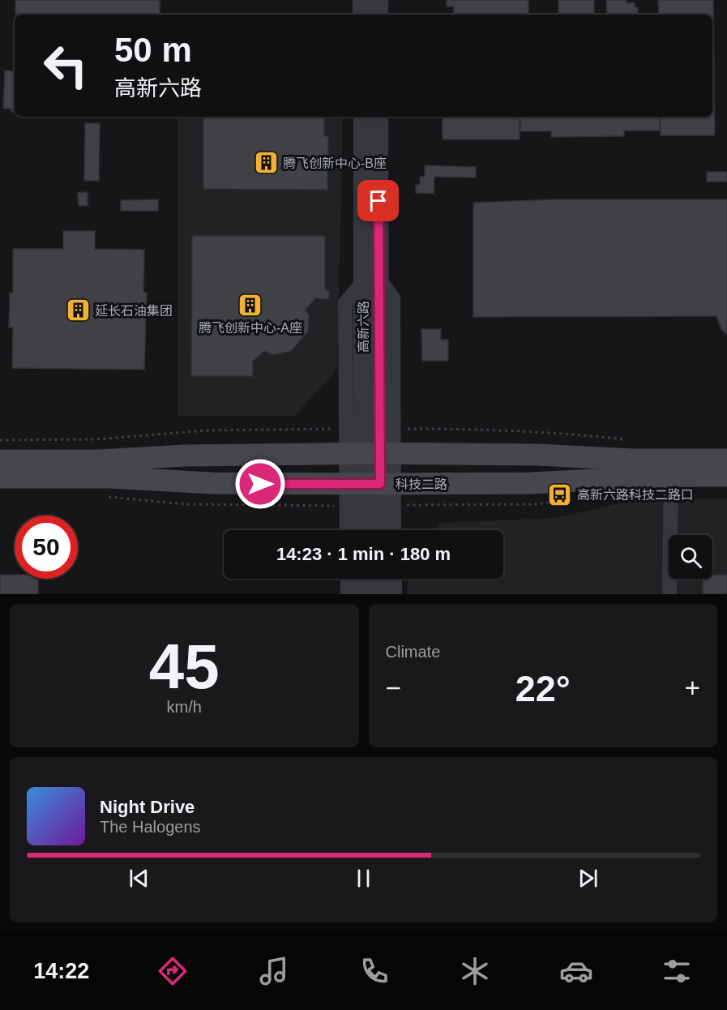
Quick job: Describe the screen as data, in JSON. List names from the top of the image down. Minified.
{"streets":{"main road":["科技二路"],"street":["高新六路"]},"crossings":[["高新六路","科技二路"]],"places":{"building":["腾飞创新中心-B座","腾飞创新中心-A座","延长石油集团"],"bus stop":["高新六路科技二路口"]},"page":{"turn":["50 m","高新六路"],"limit":"50","trip":"14:23 · 1 min · 180 m","tile":[["45","km/h"],"Climate"],"heat":["−","22°","+"],"song":["Night Drive","The Halogens"],"tabs":"14:22"}}
